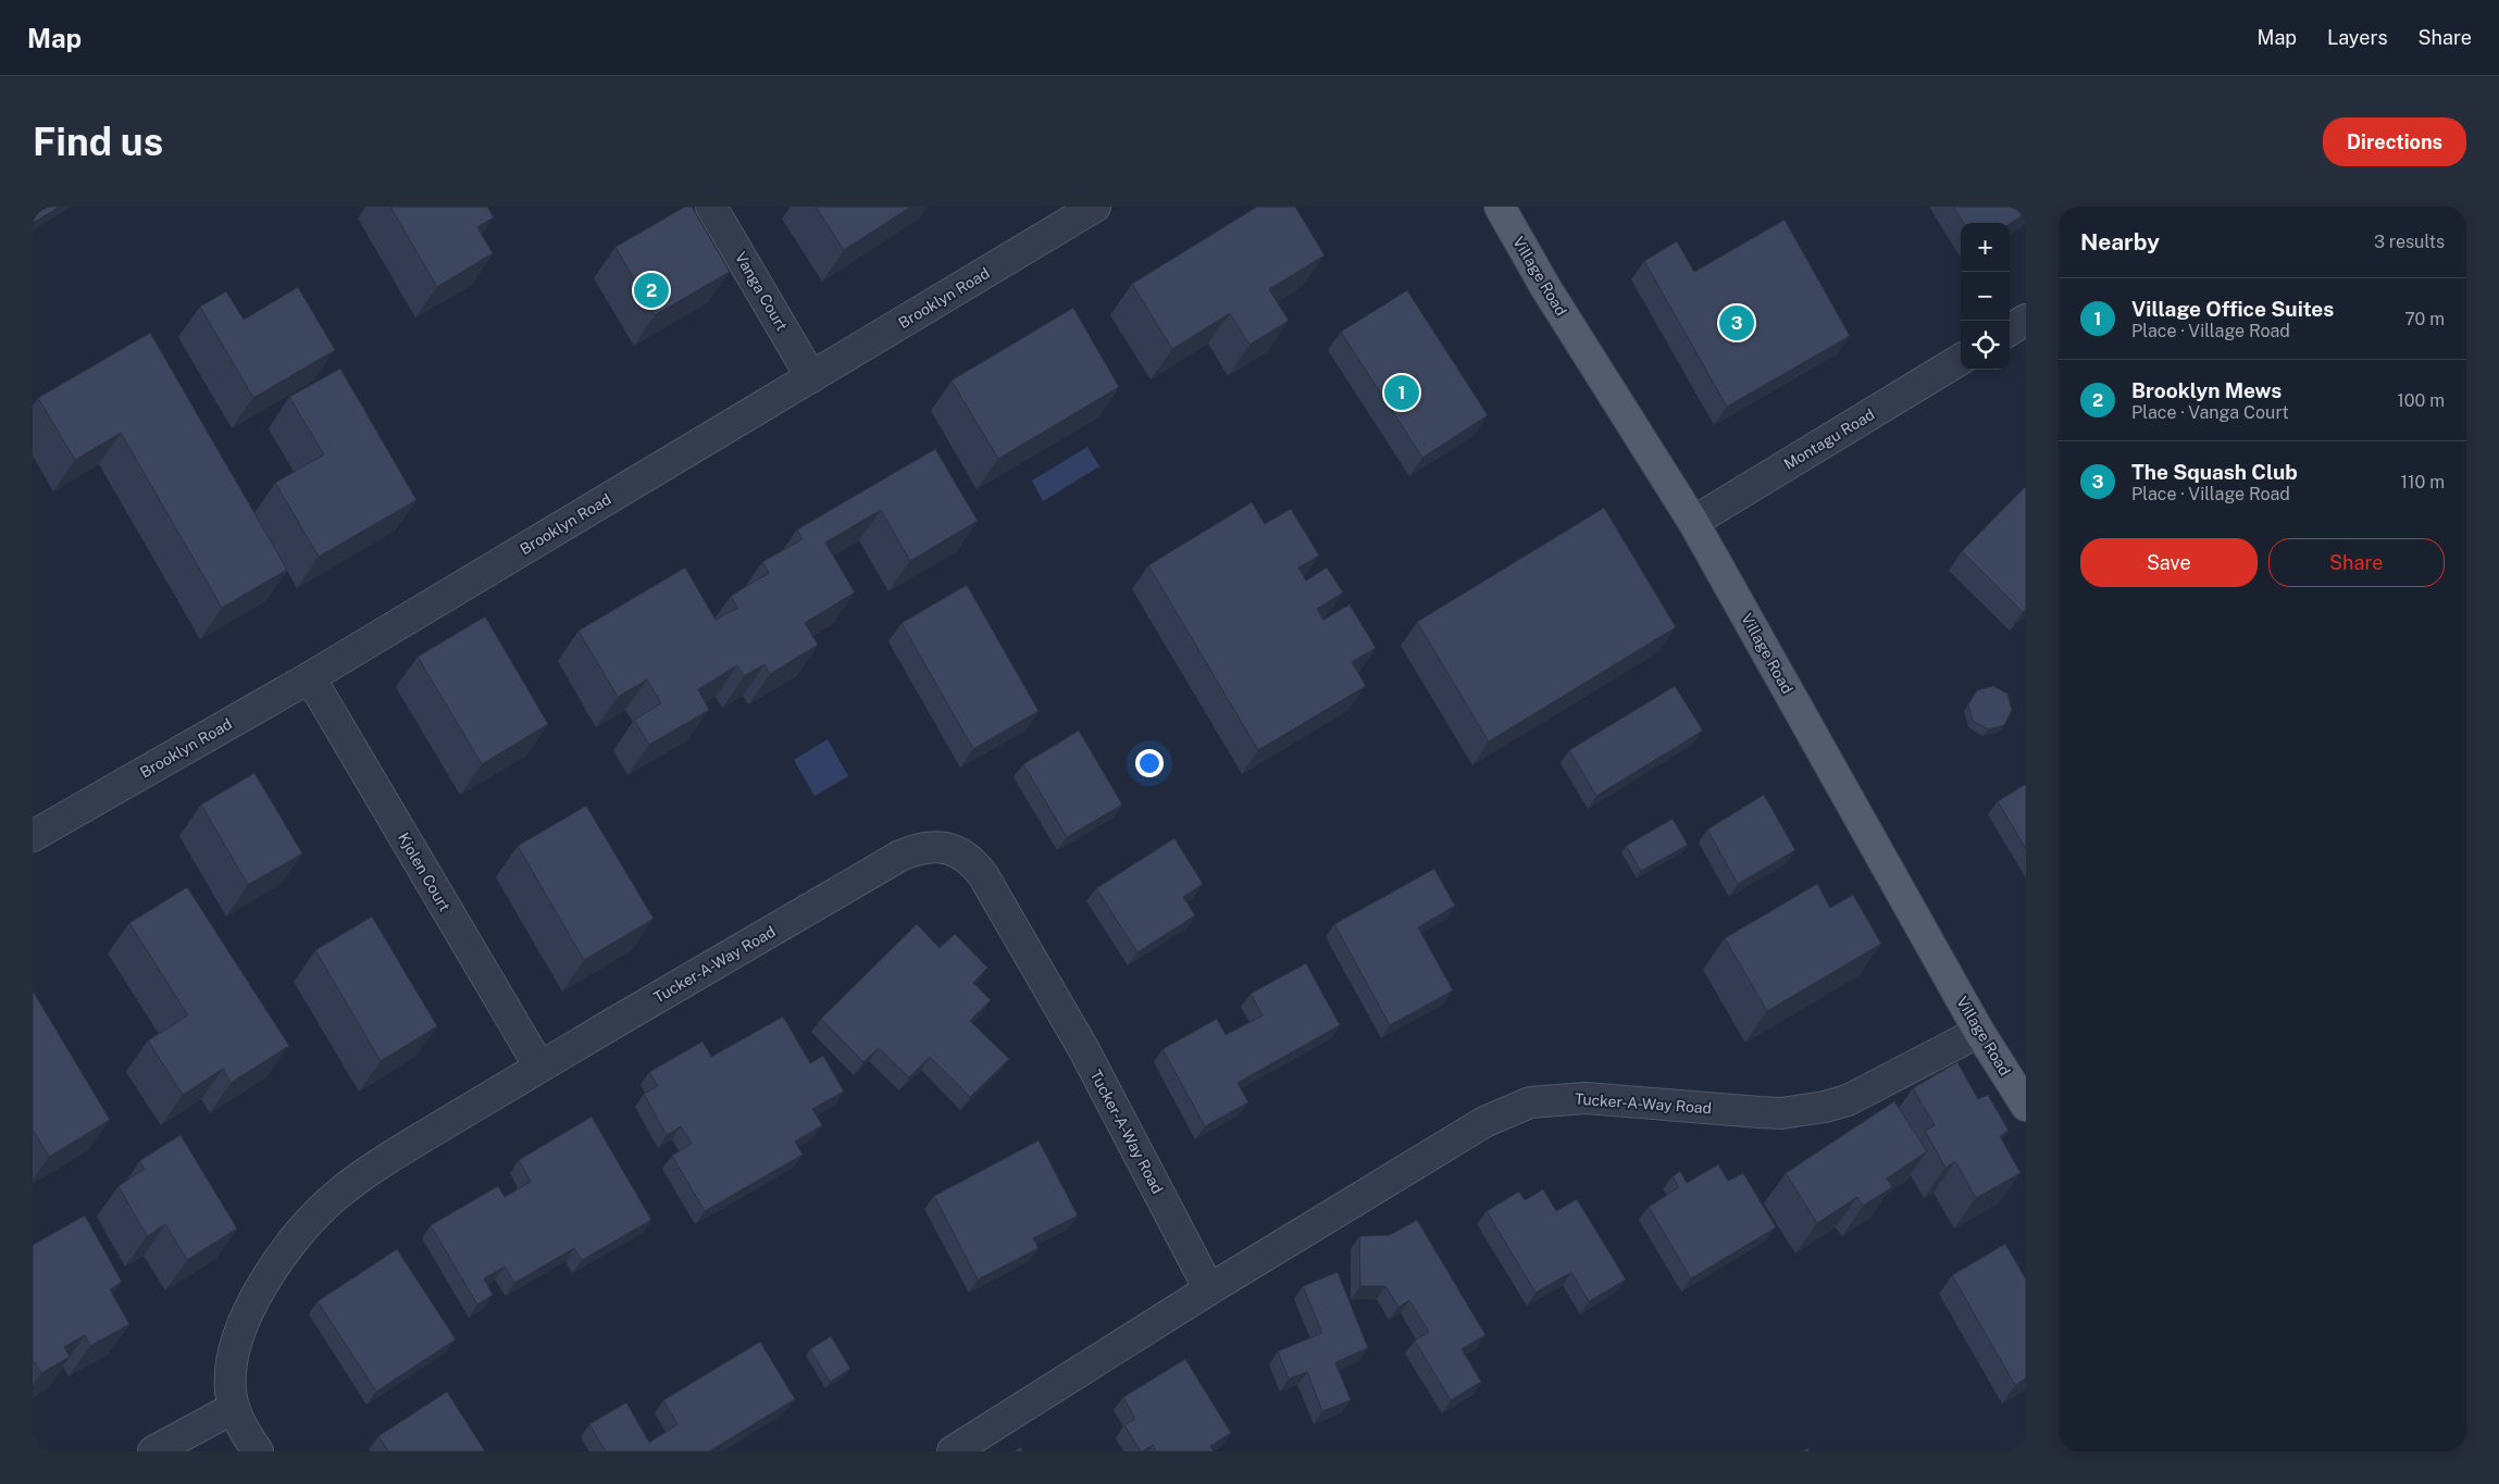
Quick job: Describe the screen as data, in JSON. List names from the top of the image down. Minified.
{"streets":{"main road":["Village Road"],"street":["Vanga Court","Brooklyn Road","Montagu Road","Kjolen Court","Tucker-A-Way Road"]},"crossings":[["Village Road","Montagu Road"],["Village Road","Tucker-A-Way Road"],["Vanga Court","Brooklyn Road"],["Brooklyn Road","Kjolen Court"],["Kjolen Court","Tucker-A-Way Road"]],"page":{"header":"Map","nav":["Map","Layers","Share"],"buttons":["Directions",["Save","Share"]],"title":"Find us","heading":["Nearby","3 results"],"map_buttons":["+","−"],"pins":["2","3","1"],"list":[{"mark":"1","name":"Village Office Suites","note":"Place · Village Road","value":"70 m"},{"mark":"2","name":"Brooklyn Mews","note":"Place · Vanga Court","value":"100 m"},{"mark":"3","name":"The Squash Club","note":"Place · Village Road","value":"110 m"}]}}
